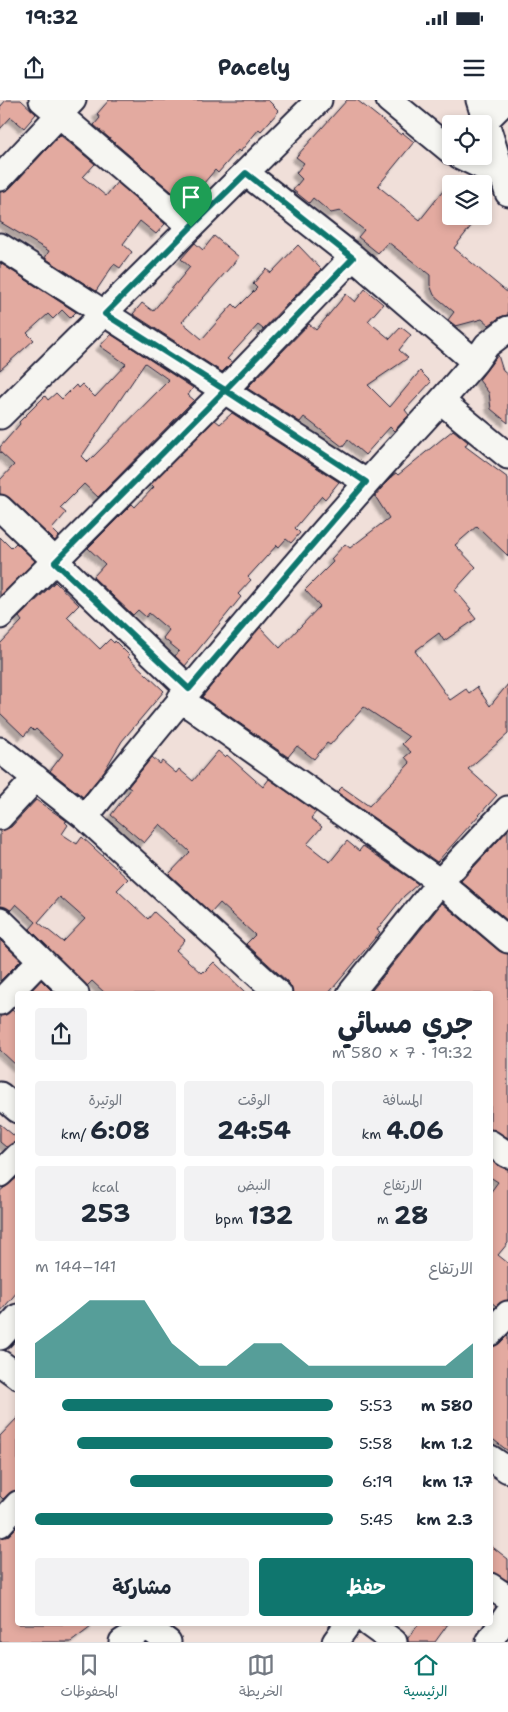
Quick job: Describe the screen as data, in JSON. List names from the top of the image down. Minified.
{"page":{"status":"19:32","header":"Pacely","heading":["جري مسائي","19:32 · 7 × 580 m"],"stats":[["المسافة","4.06 km"],["الوقت","24:54"],["الوتيرة","6:08 /km"],["الارتفاع","28 m"],["النبض","132 bpm"],["kcal","253"]],"chart":["الارتفاع","141–144 m"],"list":[{"name":"580 m","note":"5:53"},{"name":"1.2 km","note":"5:58"},{"name":"1.7 km","note":"6:19"},{"name":"2.3 km","note":"5:45"}],"buttons":["حفظ","مشاركة"],"tabs":["الرئيسية","الخريطة","المحفوظات"]}}
